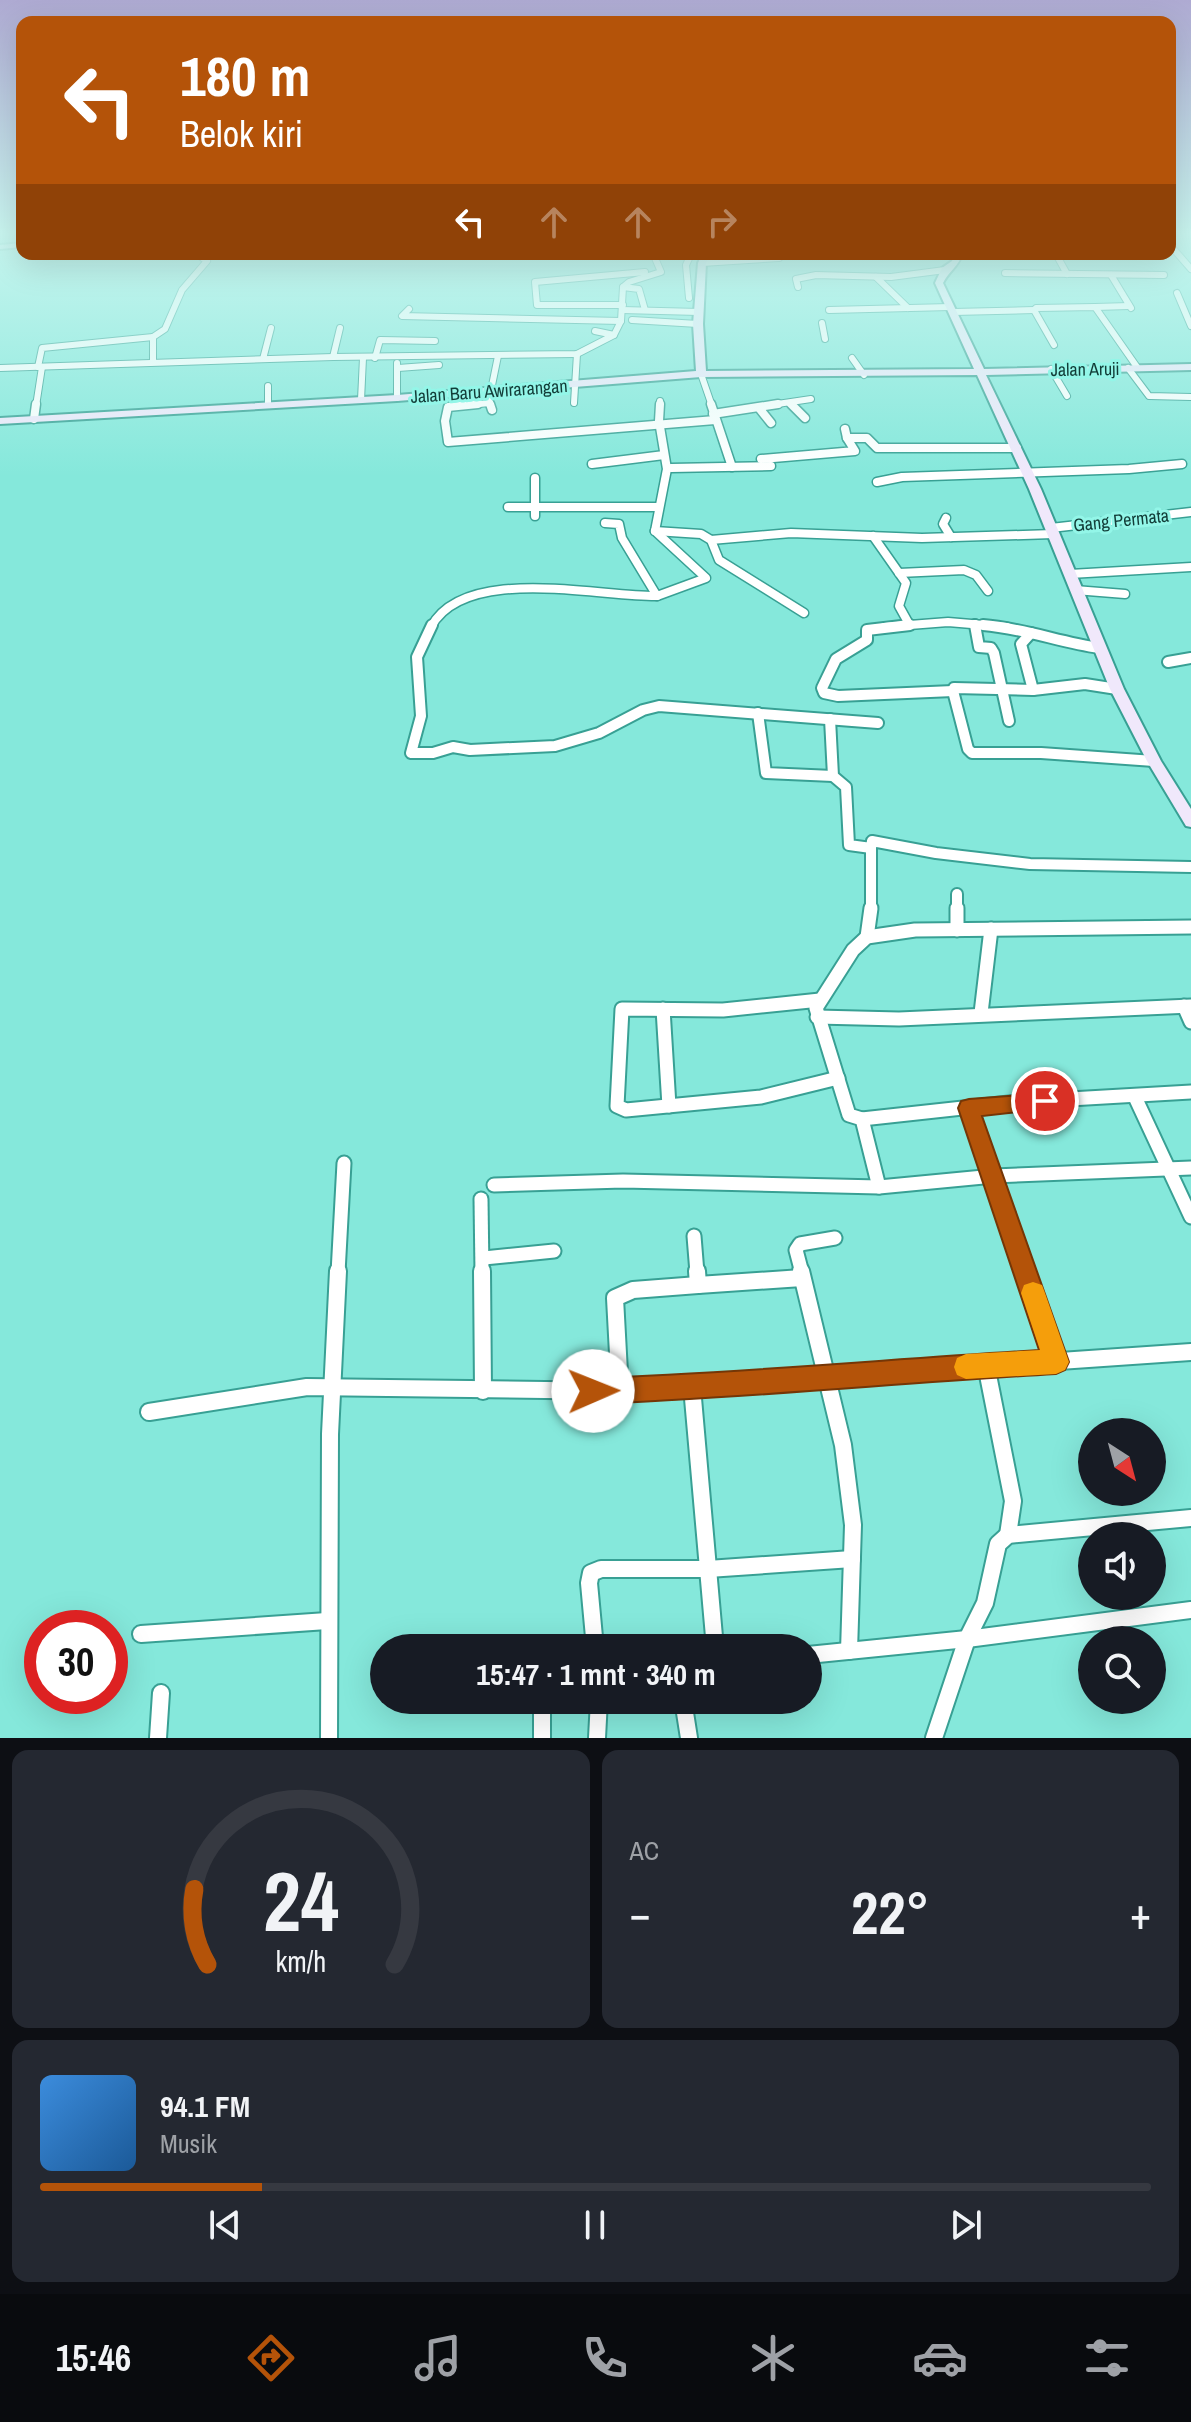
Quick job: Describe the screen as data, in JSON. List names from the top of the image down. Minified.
{"streets":{"street":["Jalan Aruji","Jalan Baru Awirarangan","Gang Permata"]},"crossings":[["Jalan Aruji","Jalan Baru Awirarangan"]],"north":"bottom right","page":{"turn":["180 m","Belok kiri"],"limit":"30","trip":"15:47 · 1 mnt · 340 m","tile":"AC","heat":["−","22°","+"],"song":["94.1 FM","Musik"],"tabs":"15:46","gauge":["24","km/h"]}}
